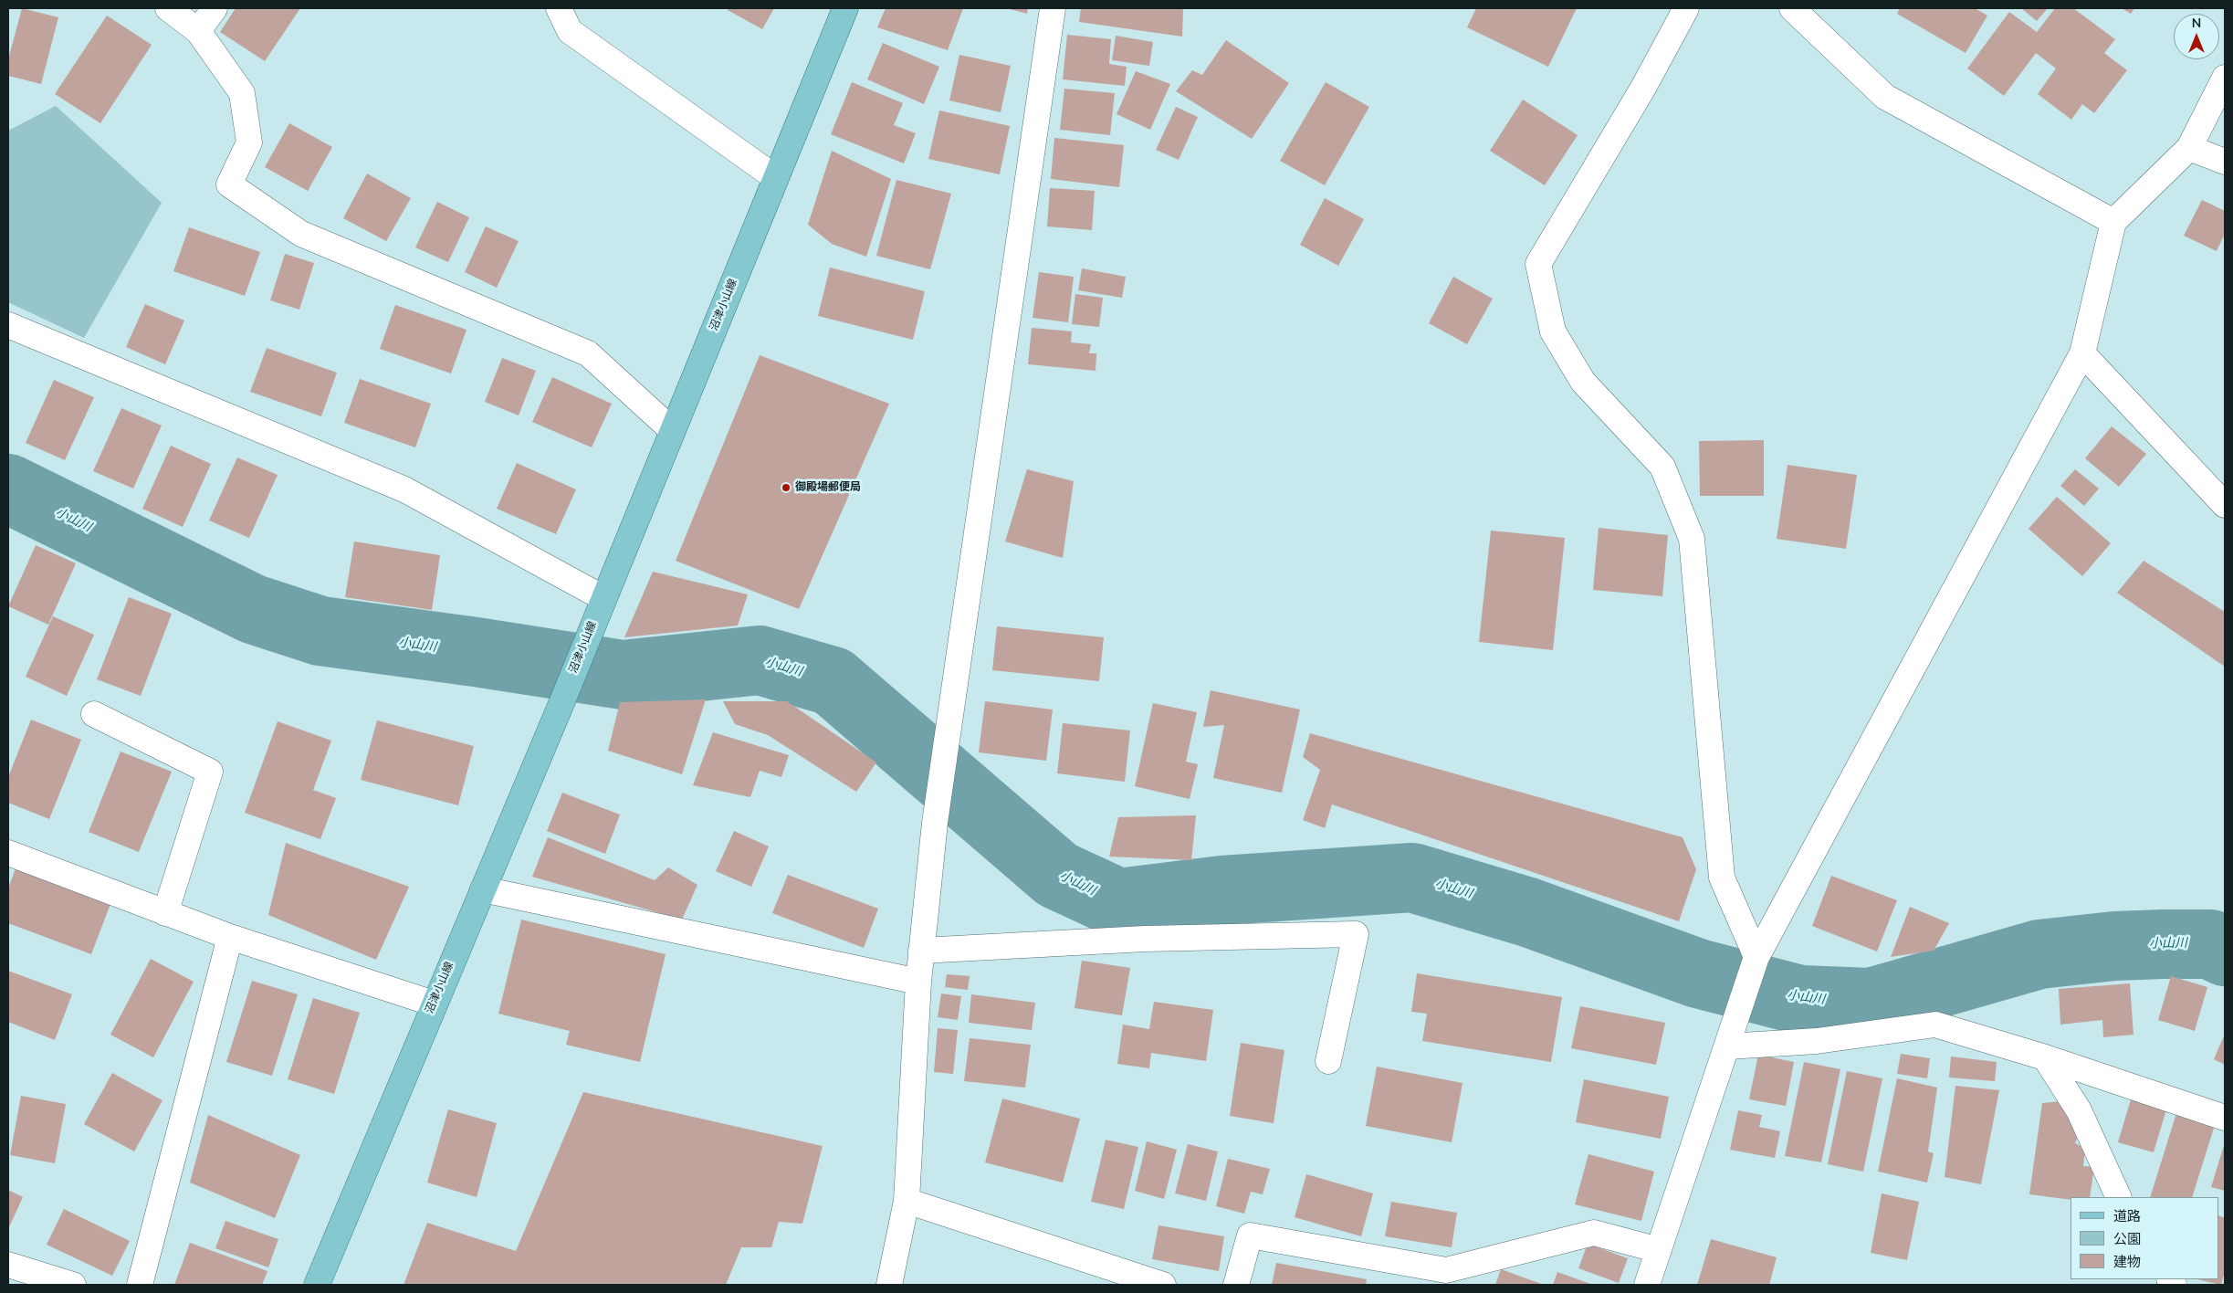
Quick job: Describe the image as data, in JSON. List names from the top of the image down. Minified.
{"streets":{"main road":["沼津小山線"]},"water":["小山川"],"places":["御殿場郵便局"],"legend":["道路","公園","建物"],"north":"top"}
